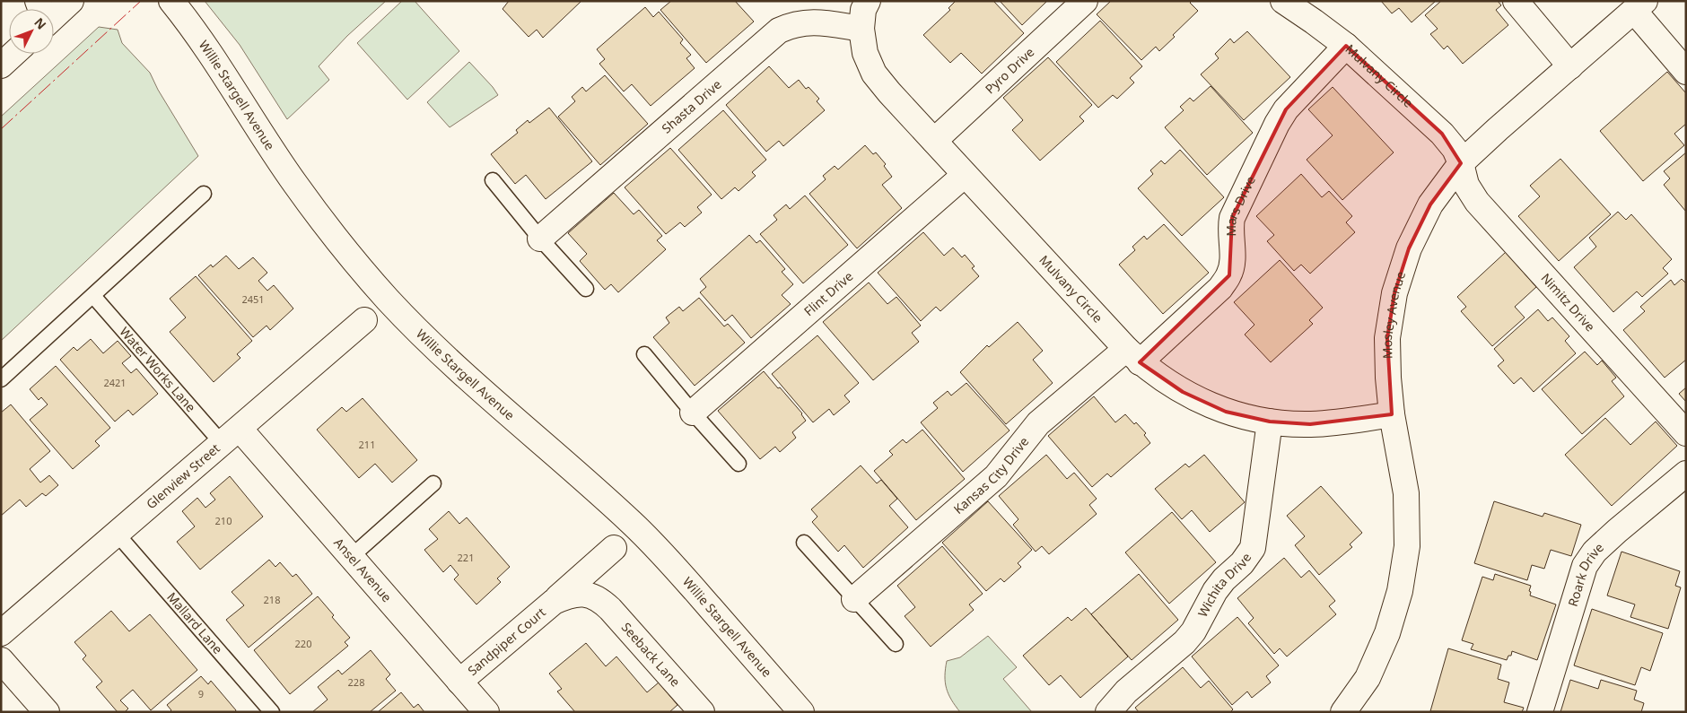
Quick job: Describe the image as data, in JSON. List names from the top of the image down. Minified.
{"streets":{"street":["Pyro Drive","Mulvany Circle","Willie Stargell Avenue","Shasta Drive","Mars Drive","Flint Drive","Nimitz Drive","Mosley Avenue","Kansas City Drive","Glenview Street","Ansel Avenue","Roark Drive","Wichita Drive","Sandpiper Court","Seeback Lane"],"lane":["Water Works Lane","Mallard Lane"]},"crossings":[["Pyro Drive","Mulvany Circle"],["Mulvany Circle","Shasta Drive"],["Mulvany Circle","Mars Drive"],["Mulvany Circle","Flint Drive"],["Mulvany Circle","Nimitz Drive"],["Mulvany Circle","Mosley Avenue"],["Mulvany Circle","Kansas City Drive"],["Mulvany Circle","Wichita Drive"],["Mars Drive","Kansas City Drive"],["Nimitz Drive","Mosley Avenue"],["Water Works Lane","Glenview Street"],["Water Works Lane","Ansel Avenue"],["Glenview Street","Ansel Avenue"],["Glenview Street","Mallard Lane"],["Ansel Avenue","Sandpiper Court"],["Sandpiper Court","Seeback Lane"]],"house_numbers":["2451","2421","211","210","221","218","220","228","9"],"north":"top right"}
